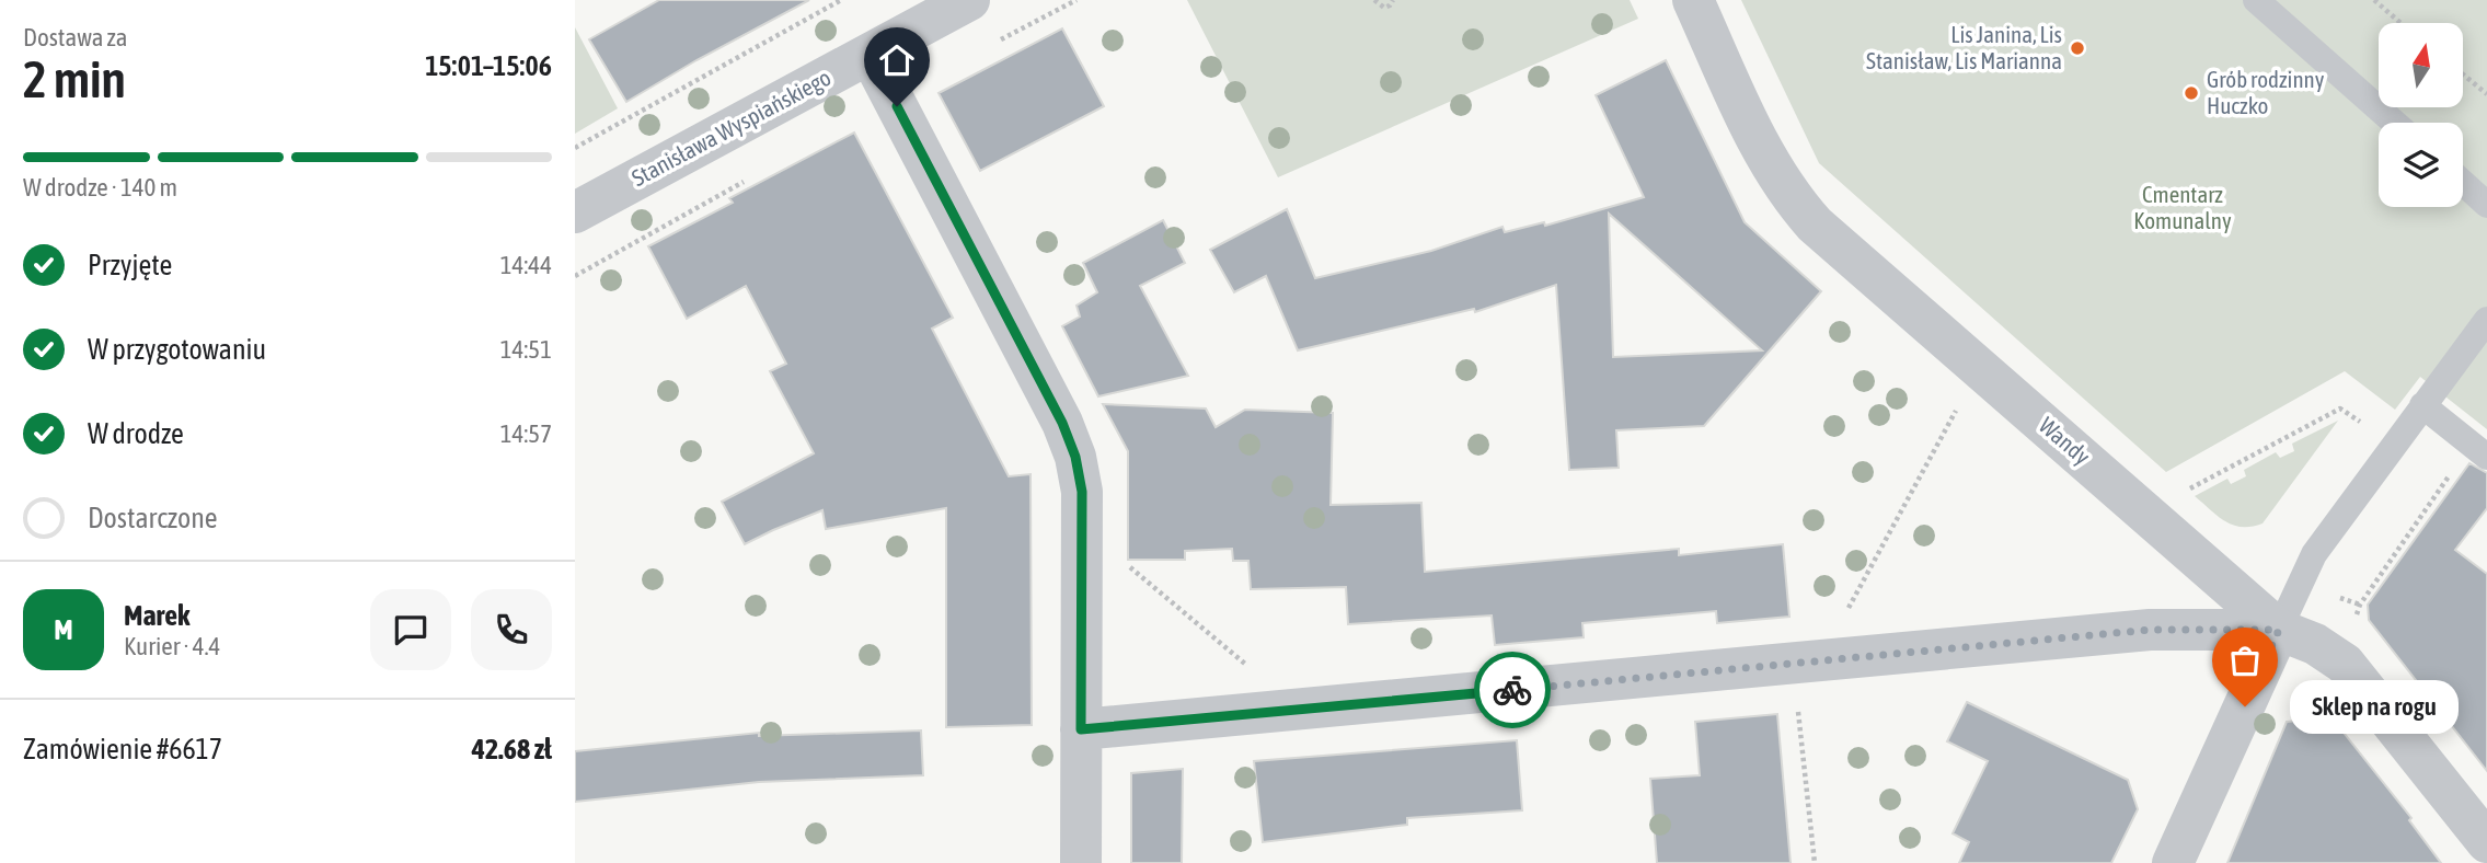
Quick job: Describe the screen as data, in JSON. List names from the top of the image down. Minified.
{"streets":{"street":["Stanisława Wyspiańskiego","Wandy"]},"parks":["Cmentarz Komunalny"],"places":["Lis Janina, Lis Stanisław, Lis Marianna","Grób rodzinny Huczko","Sklep na rogu"],"north":"top","page":{"heading":["2 min","Dostawa za","15:01–15:06"],"panel":["Marek","Kurier · 4.4","Zamówienie #6617","42.68 zł"],"bar":"W drodze · 140 m","list":[["Przyjęte","14:44"],["W przygotowaniu","14:51"],["W drodze","14:57"],"Dostarczone"],"round":"M","bubble":"Sklep na rogu"}}
